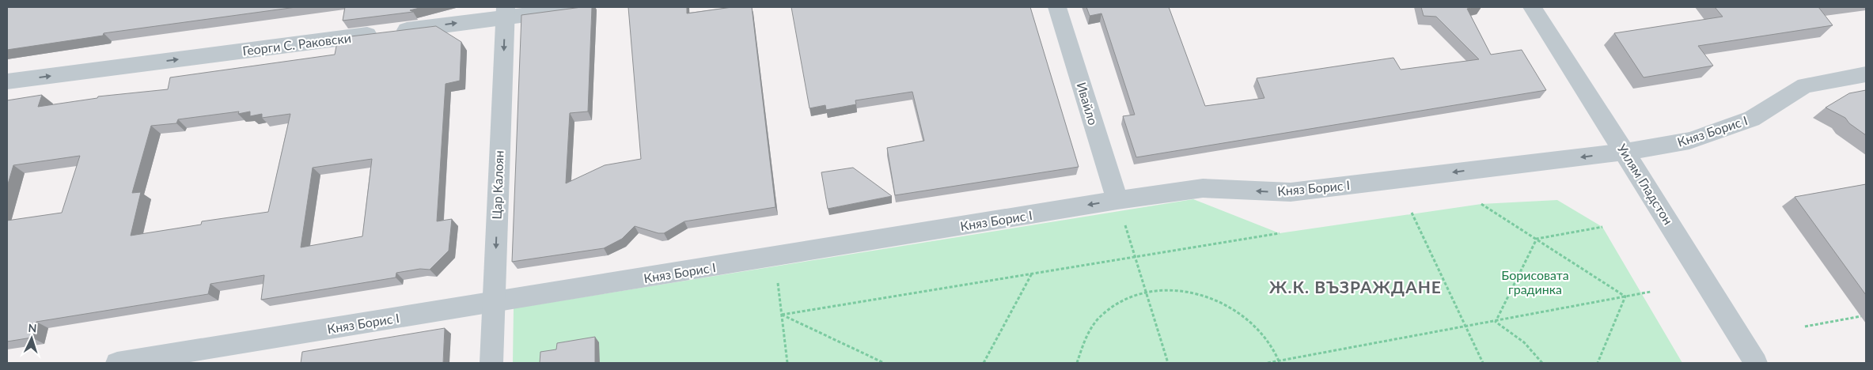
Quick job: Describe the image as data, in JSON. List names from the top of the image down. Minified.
{"streets":{"street":["Георги С. Раковски","Ивайло","Княз Борис I","Уилям Гладстон","Цар Калоян"]},"crossings":[["Георги С. Раковски","Цар Калоян"],["Ивайло","Княз Борис I"],["Княз Борис I","Уилям Гладстон"],["Княз Борис I","Цар Калоян"]],"one_way":["Георги С. Раковски","Княз Борис I","Цар Калоян"],"districts":["Ж.К. ВЪЗРАЖДАНЕ"],"parks":["Борисовата градинка"],"north":"top"}
